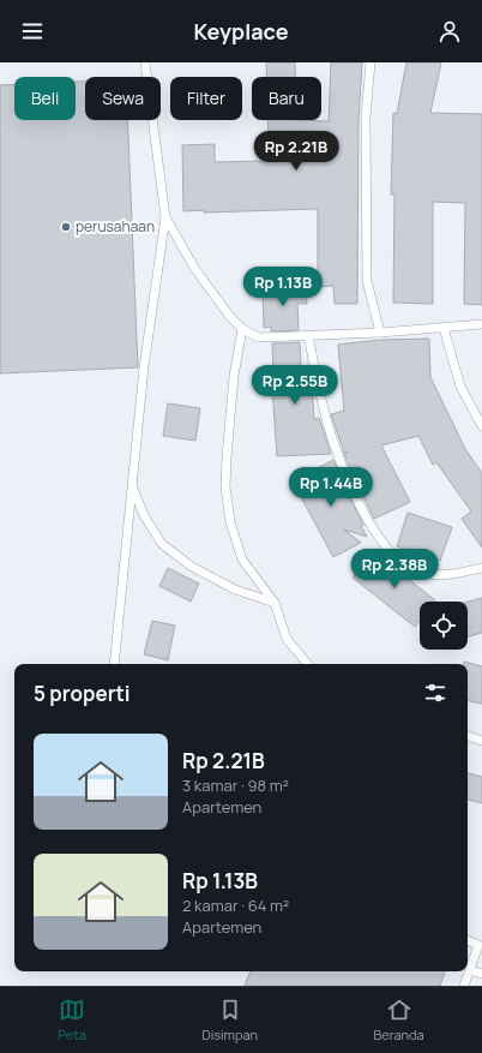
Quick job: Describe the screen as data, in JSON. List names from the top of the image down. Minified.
{"places":["perusahaan"],"page":{"header":"Keyplace","chip":["Beli","Sewa","Filter","Baru"],"price":["Rp 2.21B","Rp 1.13B","Rp 2.55B","Rp 1.44B","Rp 2.38B"],"heading":"5 properti","list":[{"name":"Rp 2.21B","note":"3 kamar · 98 m² · Apartemen"},{"name":"Rp 1.13B","note":"2 kamar · 64 m² · Apartemen"}],"tabs":["Peta","Disimpan","Beranda"]}}
